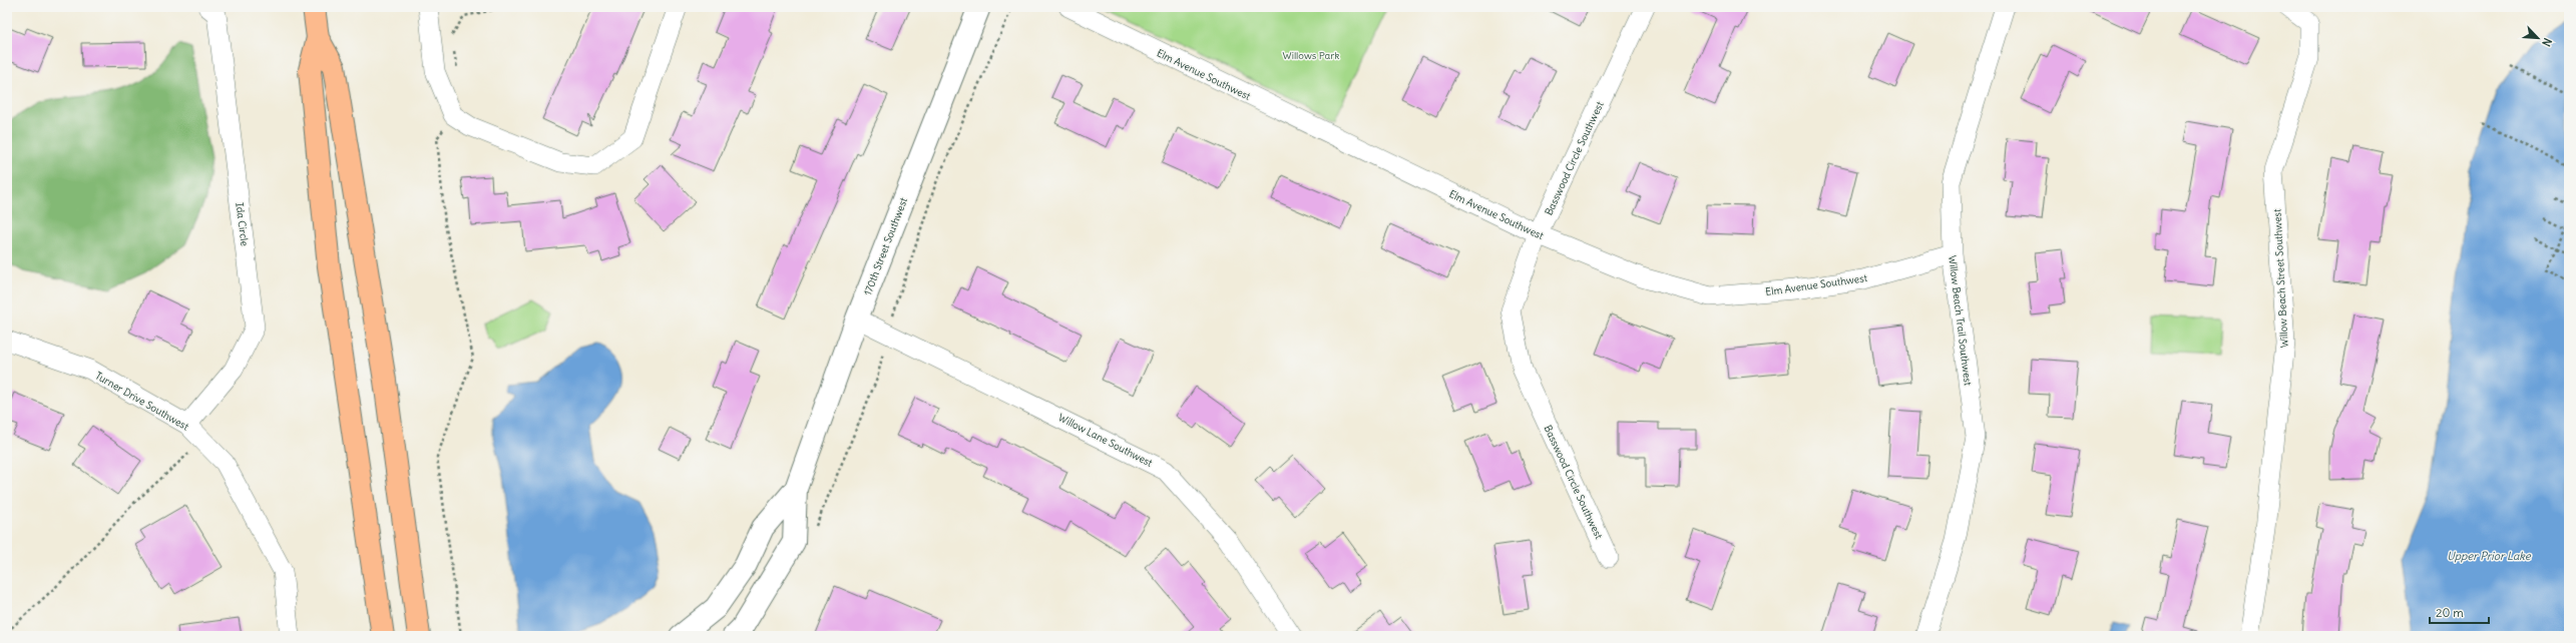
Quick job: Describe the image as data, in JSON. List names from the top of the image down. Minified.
{"streets":{"street":["Elm Avenue Southwest","Basswood Circle Southwest","Ida Circle","170th Street Southwest","Willow Beach Street Southwest","Willow Beach Trail Southwest","Turner Drive Southwest","Willow Lane Southwest"]},"crossings":[["Elm Avenue Southwest","Basswood Circle Southwest"],["Elm Avenue Southwest","Willow Beach Trail Southwest"],["Ida Circle","Turner Drive Southwest"],["170th Street Southwest","Willow Lane Southwest"]],"water":["Upper Prior Lake"],"parks":["Willows Park"],"scale_bar":"20 m","north":"bottom right"}
